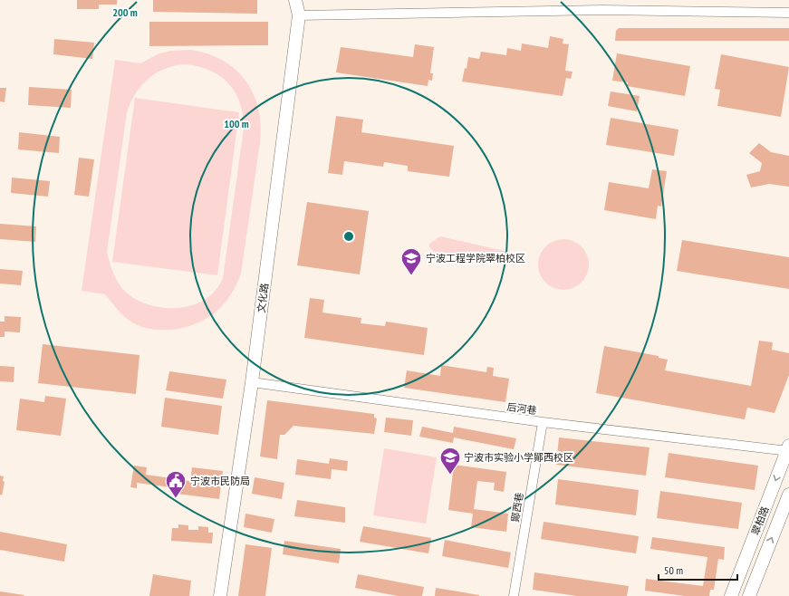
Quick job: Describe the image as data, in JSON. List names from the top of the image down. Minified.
{"streets":{"street":["文化路","后河巷","鄮西巷","翠柏路"]},"crossings":[["文化路","后河巷"],["后河巷","鄮西巷"],["后河巷","翠柏路"]],"places":{"school or university":["宁波工程学院翠柏校区","宁波市实验小学鄮西校区"],"public building":["宁波市民防局"]},"scale_bar":"50 m","rings":["200 m","100 m"]}
